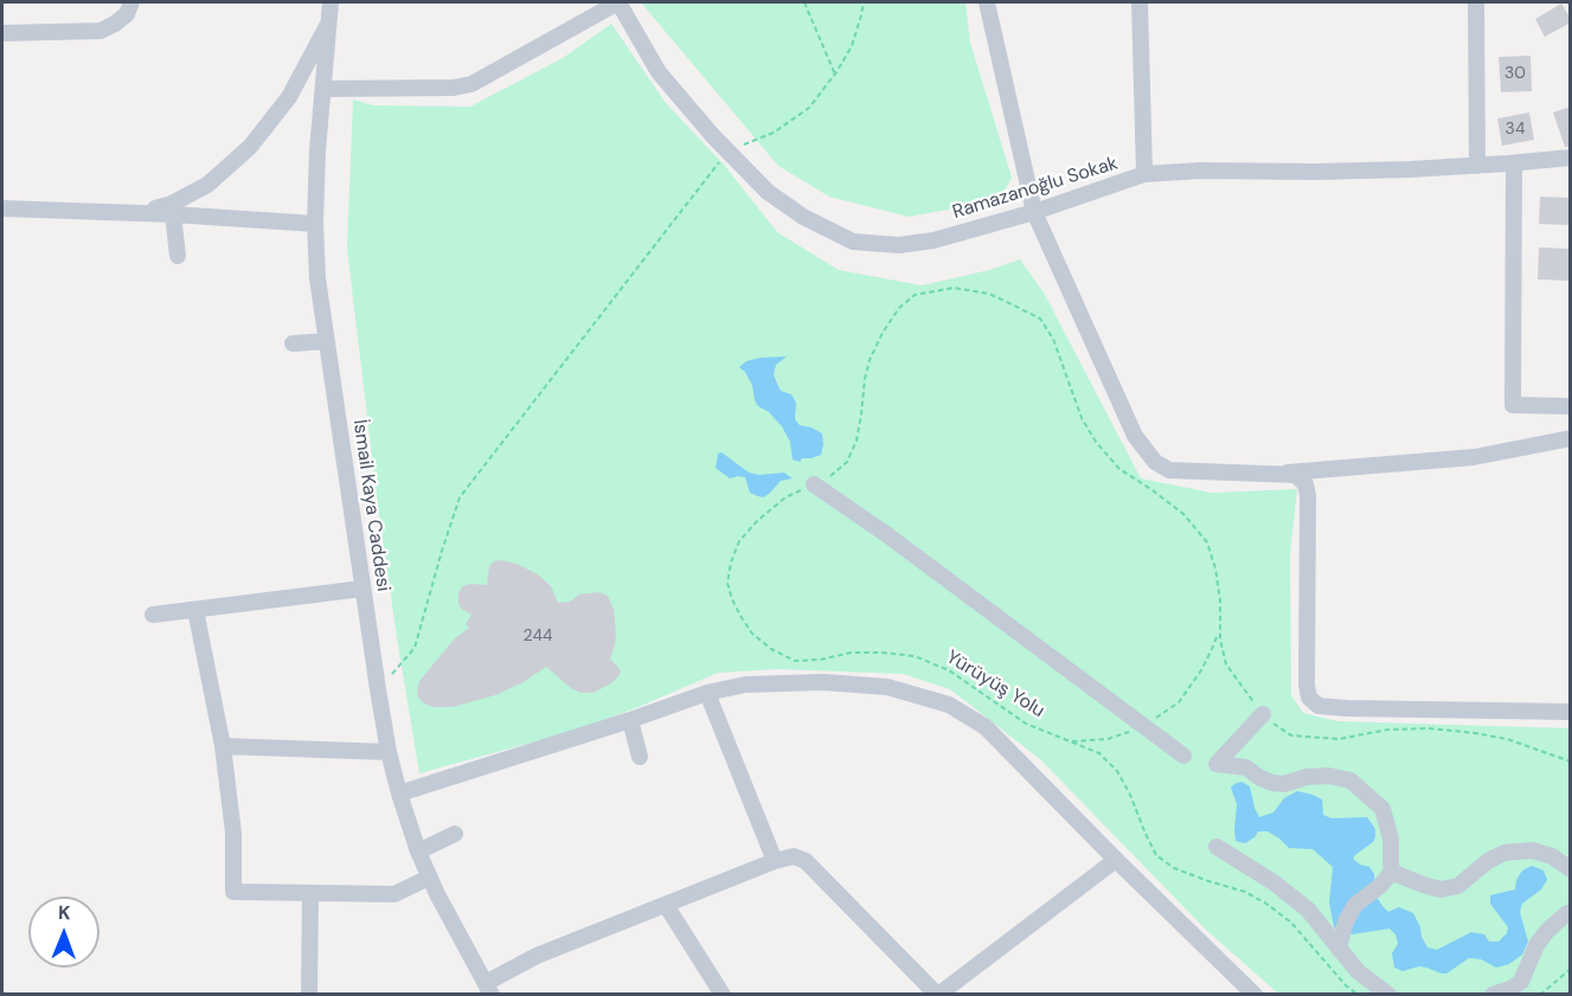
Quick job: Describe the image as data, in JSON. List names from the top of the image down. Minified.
{"streets":{"street":["Ramazanoğlu Sokak","İsmail Kaya Caddesi"],"path":["Yürüyüş Yolu"]},"house_numbers":["30","34","244"],"north":"top"}
